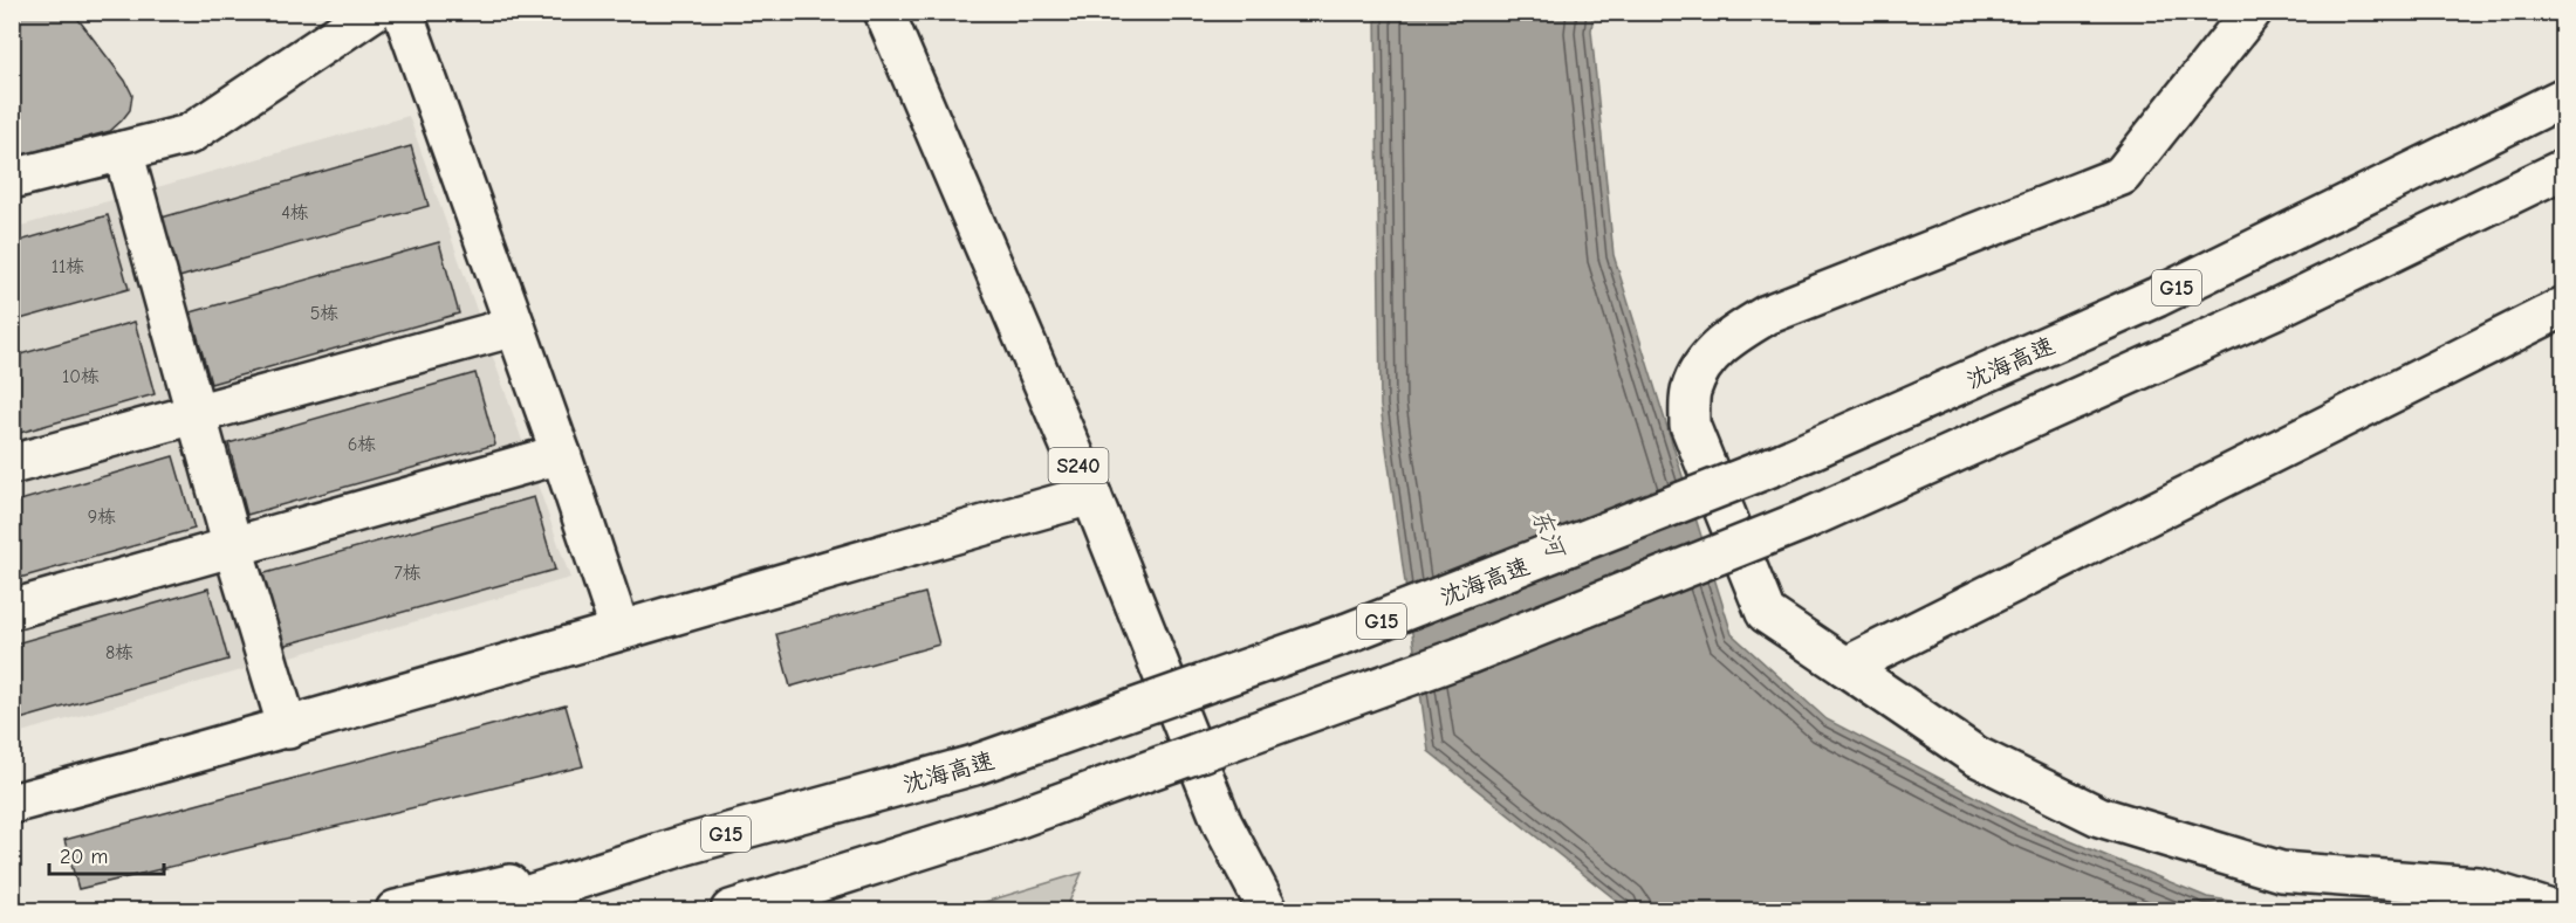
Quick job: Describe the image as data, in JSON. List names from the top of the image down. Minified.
{"streets":{"main road":["G15","沈海高速","S240"]},"water":["东河"],"house_numbers":["4栋","11栋","5栋","10栋","6栋","9栋","7栋","8栋"],"scale_bar":"20 m"}
